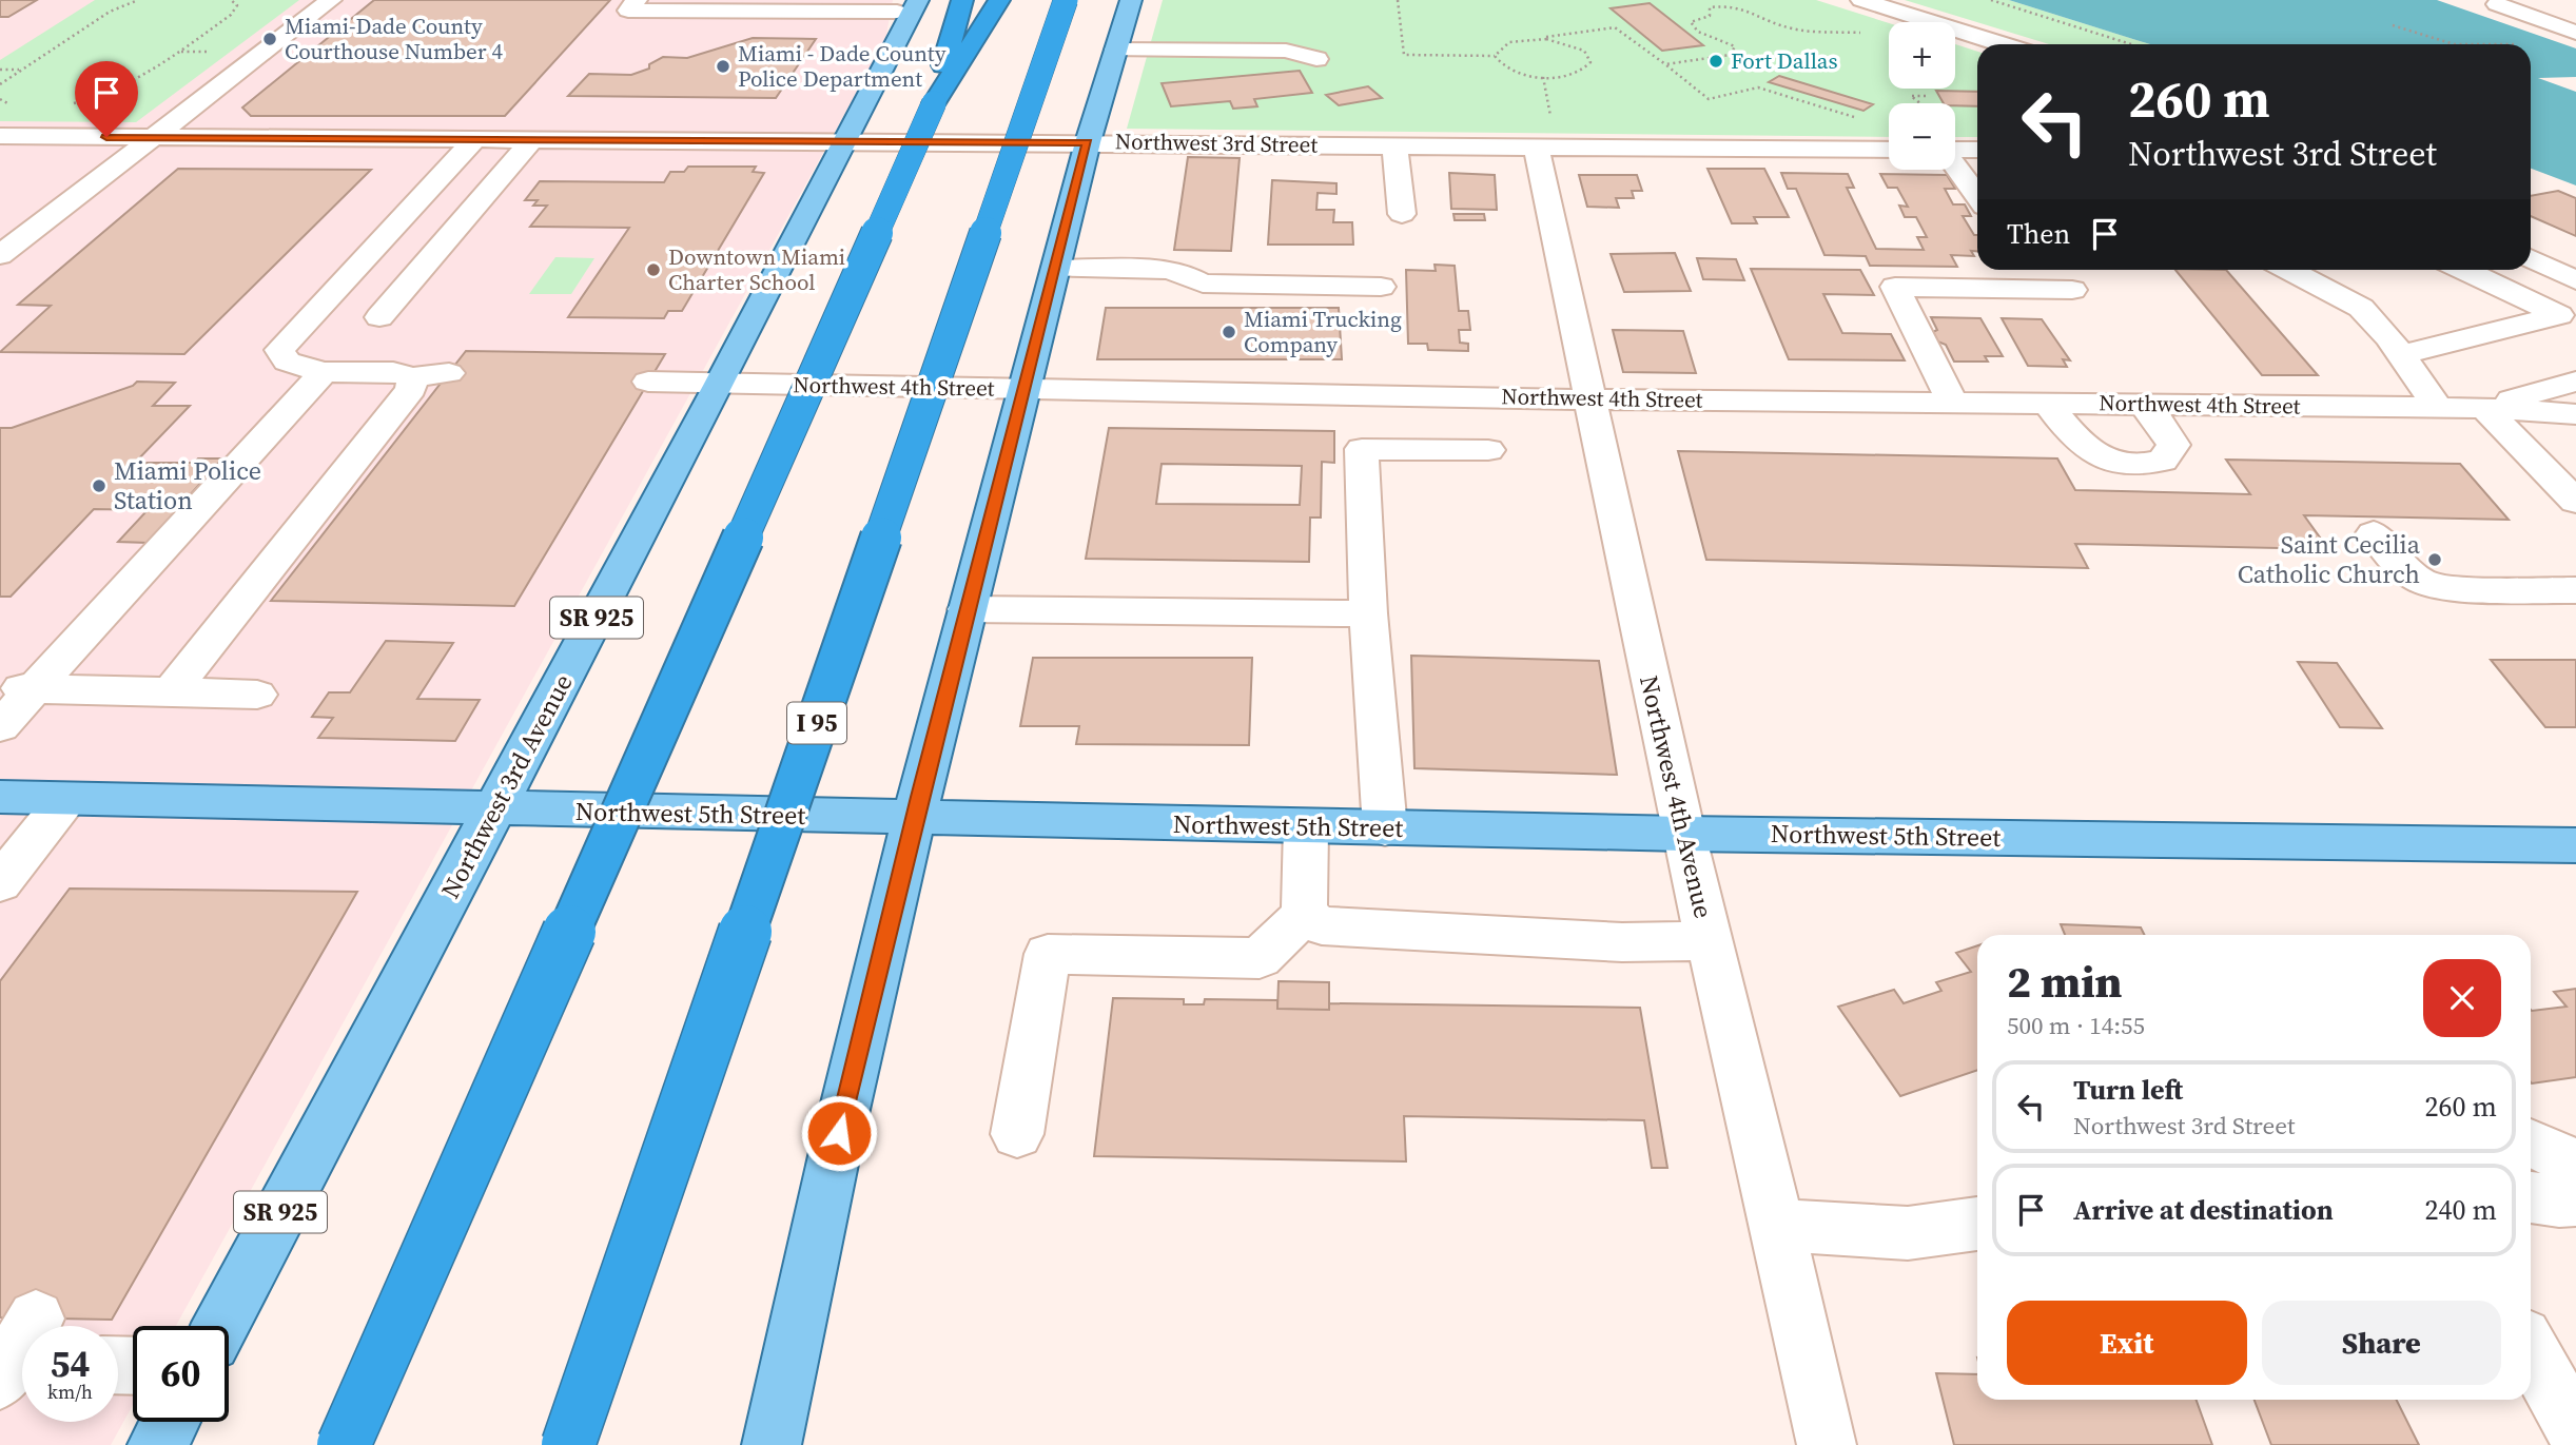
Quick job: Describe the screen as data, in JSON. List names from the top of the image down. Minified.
{"streets":{"highway":["I 95"],"main road":["SR 925","Northwest 3rd Avenue","Northwest 5th Street"],"street":["Northwest 3rd Street","Northwest 4th Street","Northwest 4th Avenue"]},"crossings":[["Northwest 3rd Street","Northwest 3rd Avenue"],["Northwest 3rd Street","Northwest 4th Avenue"],["Northwest 4th Street","Northwest 3rd Avenue"],["Northwest 4th Street","Northwest 4th Avenue"],["Northwest 3rd Avenue","Northwest 5th Street"],["Northwest 4th Avenue","Northwest 5th Street"]],"places":["Miami-Dade County Courthouse Number 4","Fort Dallas","Miami - Dade County Police Department","Downtown Miami Charter School","Miami Trucking Company","Miami Police Station","Saint Cecilia Catholic Church"],"page":{"map_buttons":["+","−"],"turn":["260 m","Northwest 3rd Street"],"then":"Then","heading":["2 min","500 m · 14:55"],"list":[{"name":"Turn left","note":"Northwest 3rd Street","value":"260 m"},{"name":"Arrive at destination","value":"240 m"}],"buttons":["Exit","Share"],"speed":"54 km/h","limit":"60"}}
